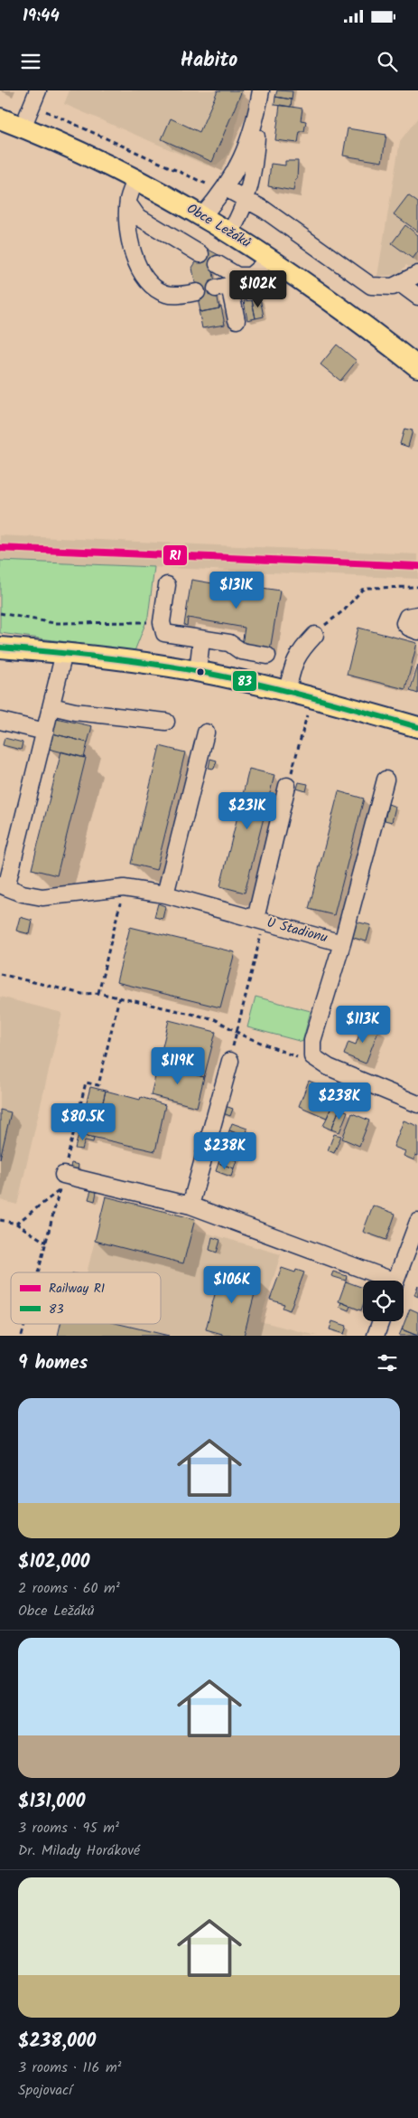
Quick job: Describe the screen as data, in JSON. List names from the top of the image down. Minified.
{"streets":{"main road":["Obce Ležáků"],"street":["U Stadionu"]},"lines":["rail line R1","transit line 83"],"legend":["Railway R1","83"],"page":{"status":"19:44","header":"Habito","price":["$102K","$131K","$231K","$113K","$119K","$238K","$80.5K","$238K","$106K"],"heading":"9 homes","list":[{"name":"$102,000","note":"2 rooms · 60 m² · Obce Ležáků"},{"name":"$131,000","note":"3 rooms · 95 m² · Dr. Milady Horákové"},{"name":"$238,000","note":"3 rooms · 116 m² · Spojovací"}]}}
